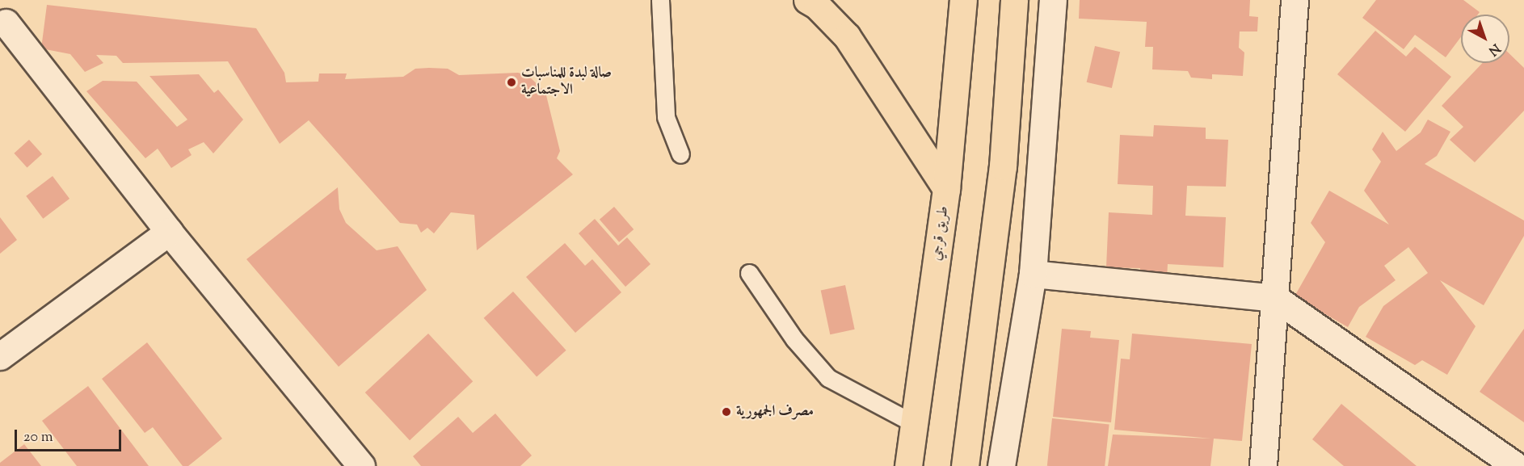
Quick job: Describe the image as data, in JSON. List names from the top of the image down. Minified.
{"streets":{"highway":["طريق قرجي"]},"places":["صالة لبدة للمناسبات الاجتماعية","مصرف الجمهورية"],"scale_bar":"20 m","north":"bottom right"}
